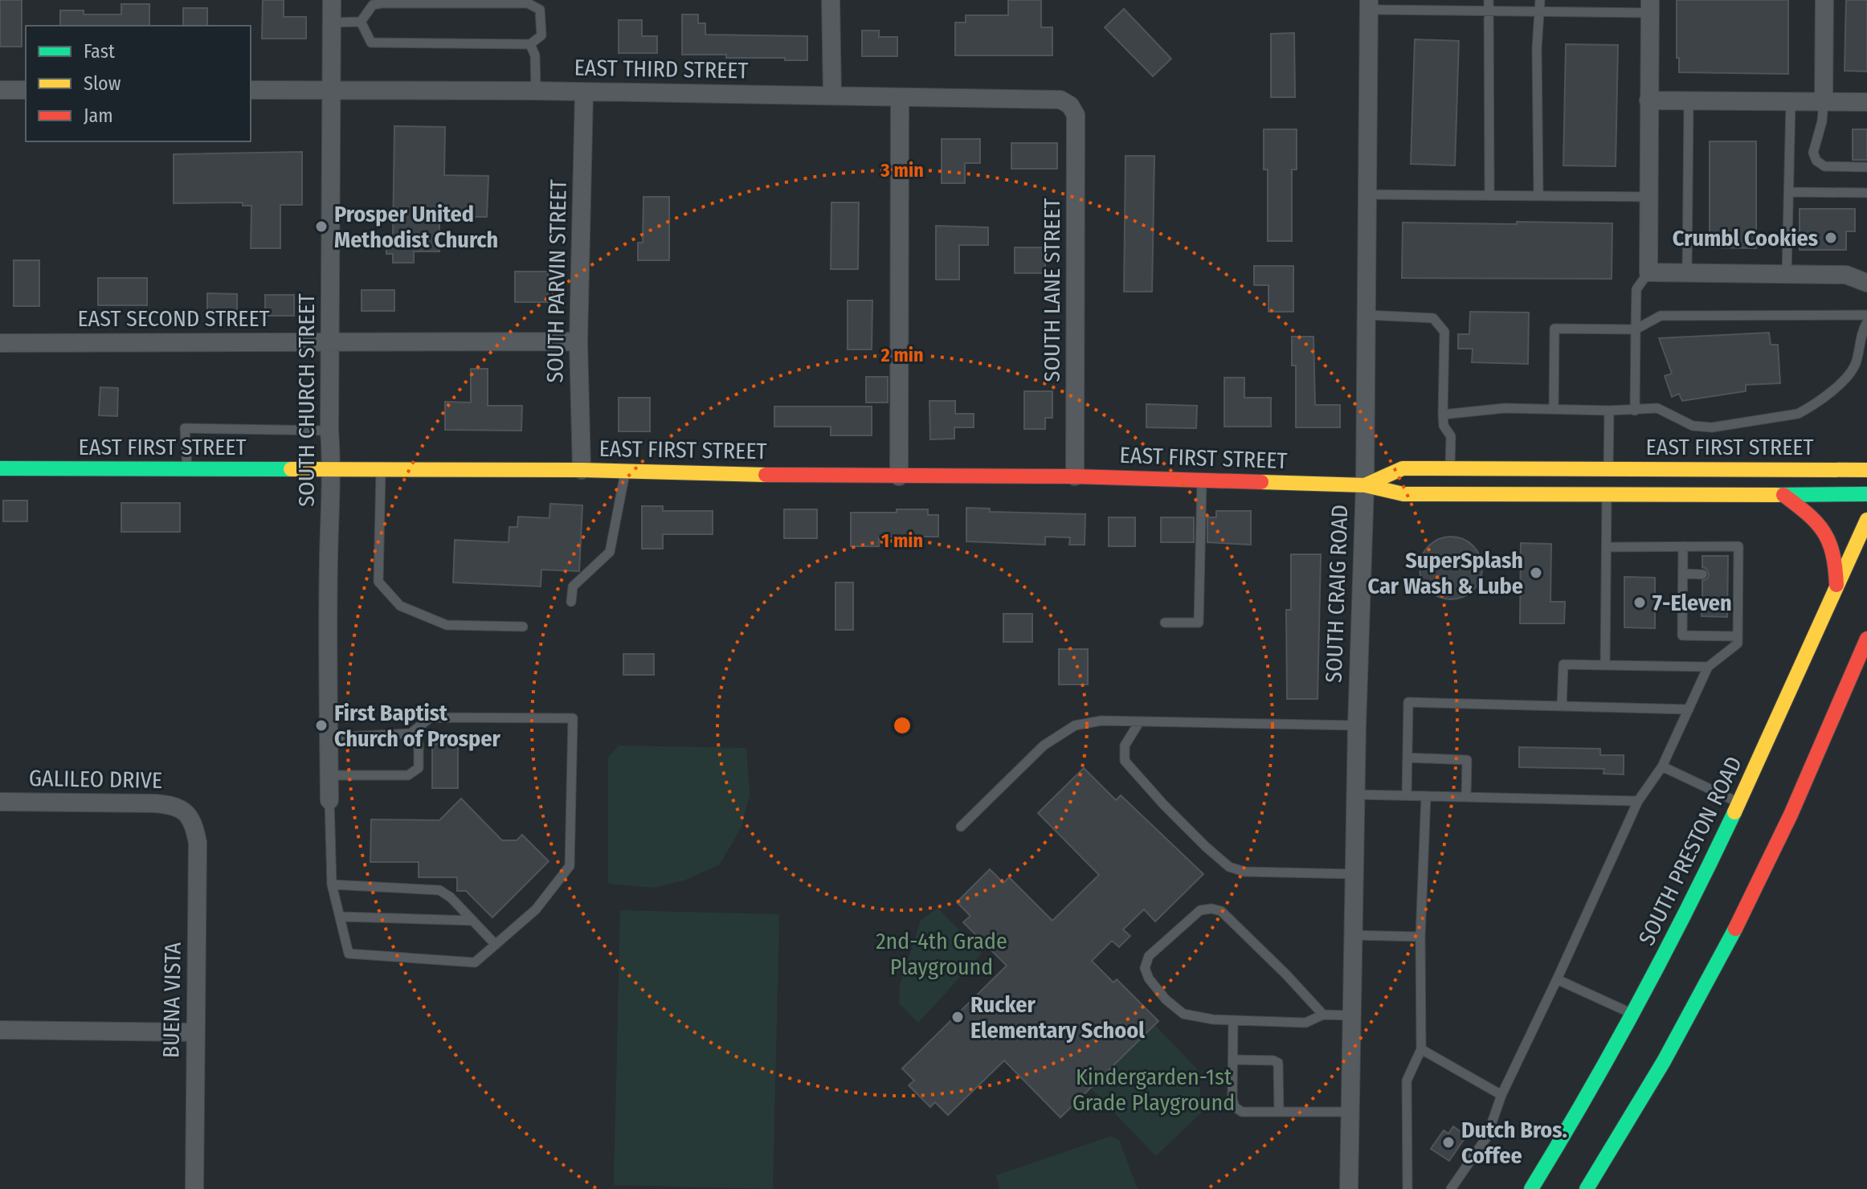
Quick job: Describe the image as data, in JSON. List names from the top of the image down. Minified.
{"streets":{"street":["EAST THIRD STREET","SOUTH PARVIN STREET","SOUTH LANE STREET","EAST SECOND STREET","SOUTH CHURCH STREET","EAST FIRST STREET","SOUTH CRAIG ROAD","GALILEO DRIVE","SOUTH PRESTON ROAD","BUENA VISTA"]},"crossings":[["EAST THIRD STREET","SOUTH PARVIN STREET"],["EAST THIRD STREET","SOUTH LANE STREET"],["EAST THIRD STREET","SOUTH CHURCH STREET"],["SOUTH PARVIN STREET","EAST SECOND STREET"],["SOUTH PARVIN STREET","EAST FIRST STREET"],["SOUTH LANE STREET","EAST FIRST STREET"],["EAST SECOND STREET","SOUTH CHURCH STREET"],["SOUTH CHURCH STREET","EAST FIRST STREET"],["EAST FIRST STREET","SOUTH CRAIG ROAD"],["GALILEO DRIVE","BUENA VISTA"]],"parks":["2nd-4th Grade Playground","Kindergarden-1st Grade Playground"],"places":["Prosper United Methodist Church","Crumbl Cookies","SuperSplash Car Wash & Lube","7-Eleven","First Baptist Church of Prosper","Rucker Elementary School","Dutch Bros. Coffee"],"legend":["Fast","Slow","Jam"],"rings":["3 min","2 min","1 min"]}
